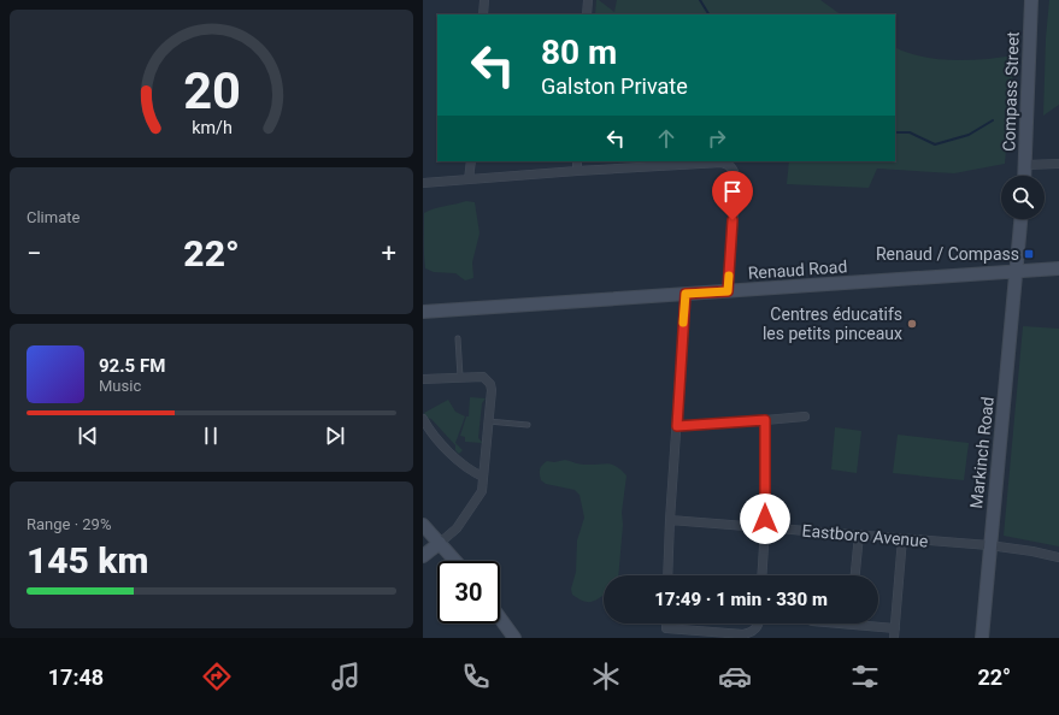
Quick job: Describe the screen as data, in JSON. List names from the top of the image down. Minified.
{"streets":{"street":["Compass Street","Renaud Road","Markinch Road","Eastboro Avenue"]},"crossings":[["Renaud Road","Markinch Road"],["Markinch Road","Eastboro Avenue"]],"places":{"transit":["Renaud / Compass"],"other":["Centres éducatifs les petits pinceaux"]},"page":{"turn":["80 m","Galston Private"],"tile":["Climate",["Range · 29%","145 km"]],"heat":["−","22°","+"],"song":["92.5 FM","Music"],"limit":"30","trip":"17:49 · 1 min · 330 m","tabs":["17:48","22°"],"gauge":["20","km/h"]}}
